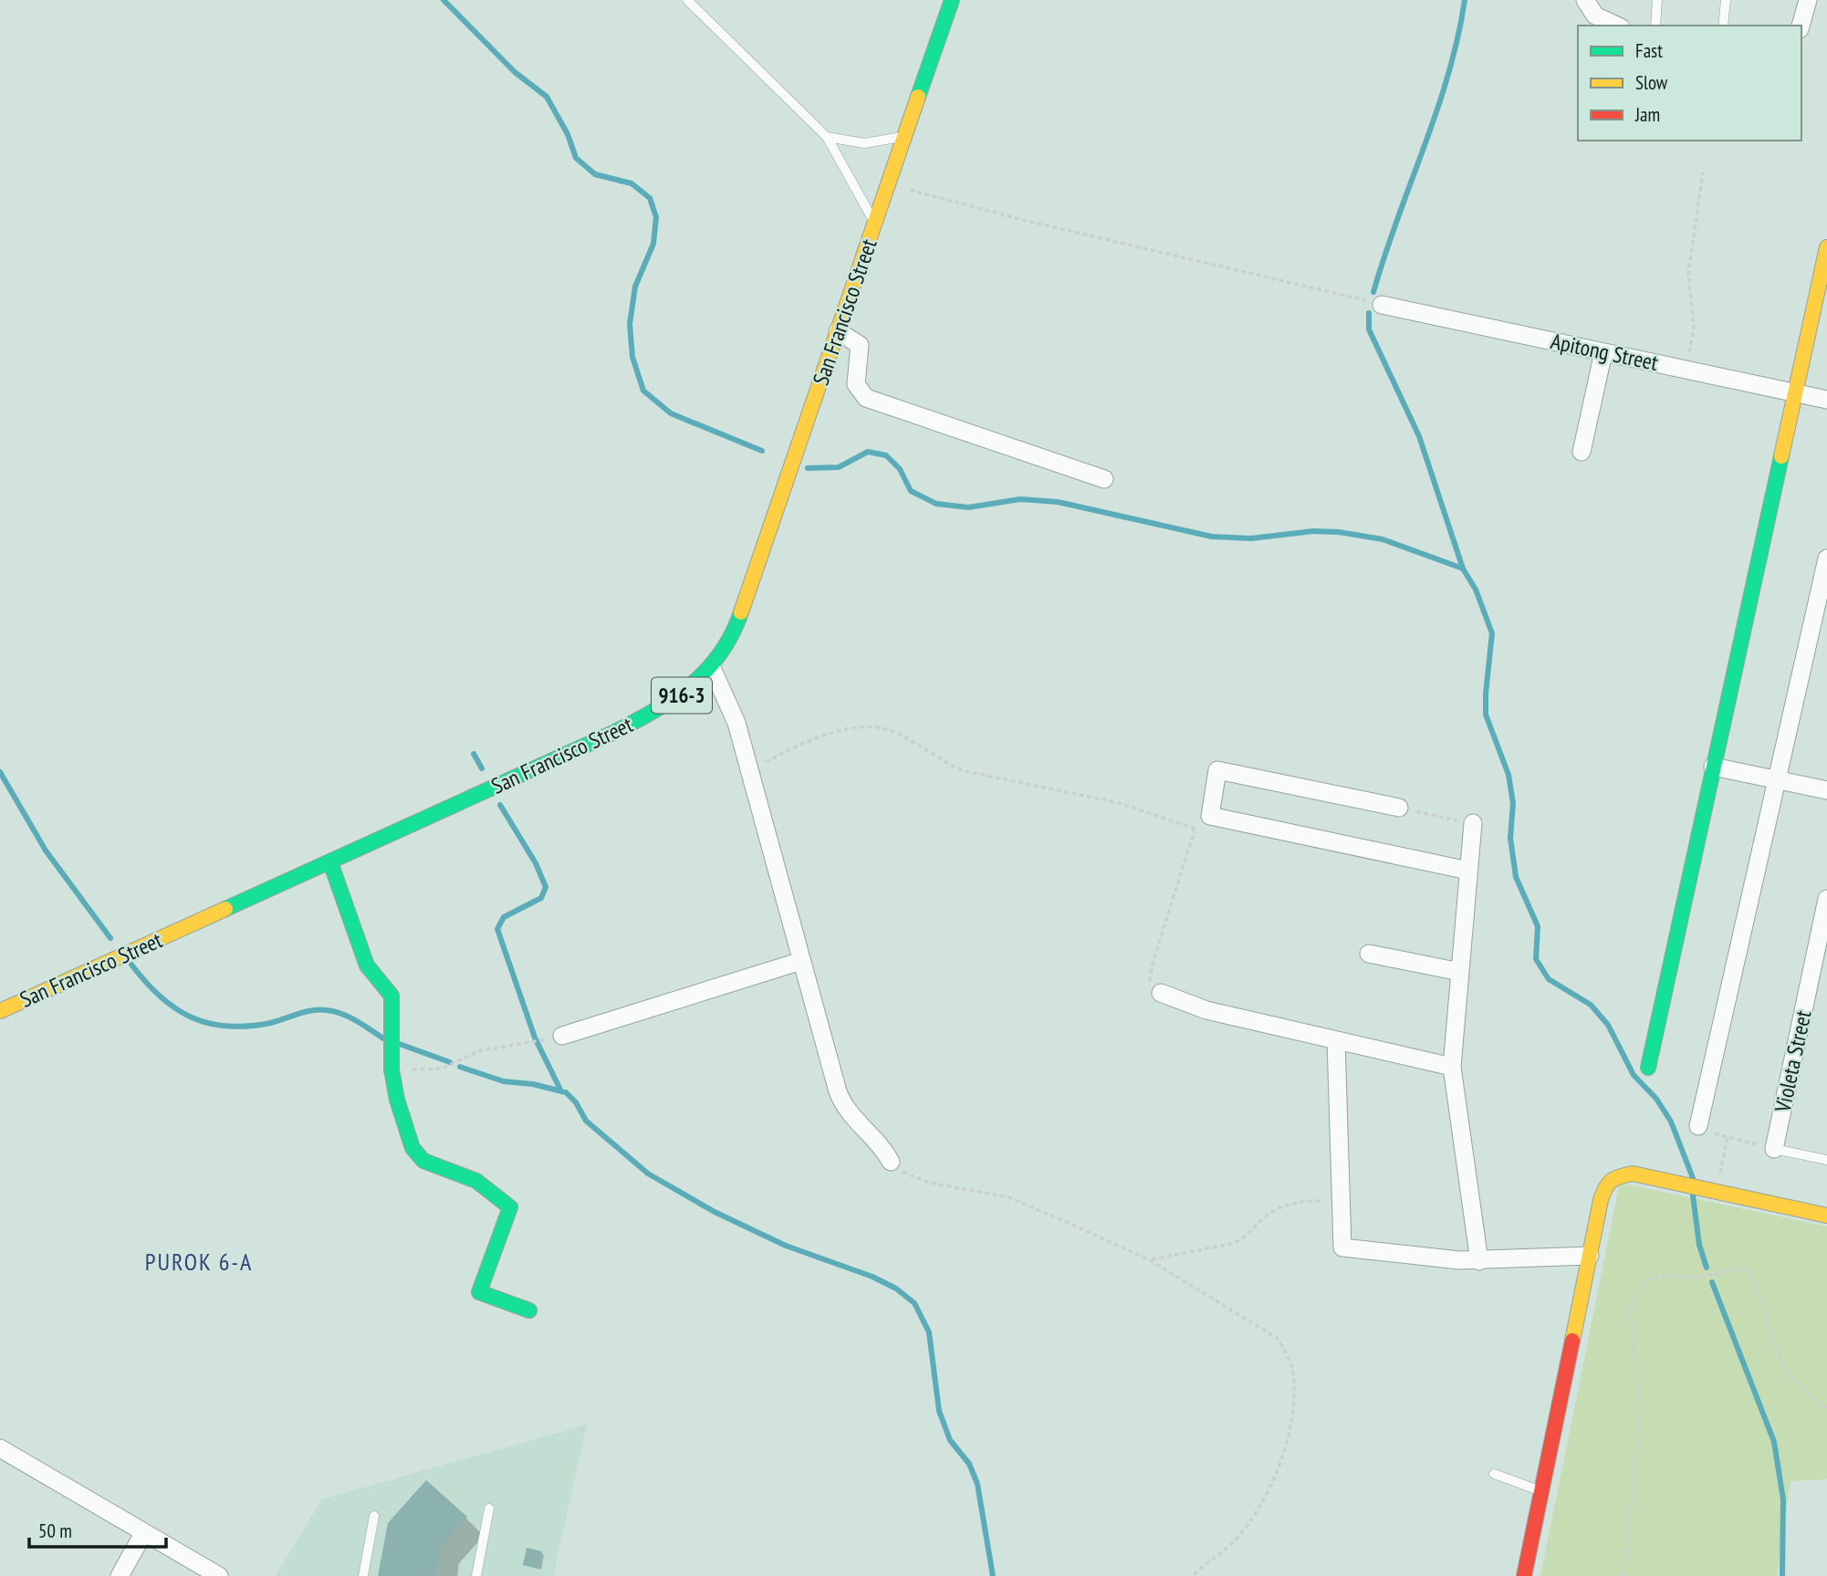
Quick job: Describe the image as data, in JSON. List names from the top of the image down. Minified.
{"streets":{"street":["San Francisco Street","Apitong Street","916-3","Violeta Street"]},"districts":["PUROK 6-A"],"legend":["Fast","Slow","Jam"],"scale_bar":"50 m"}
